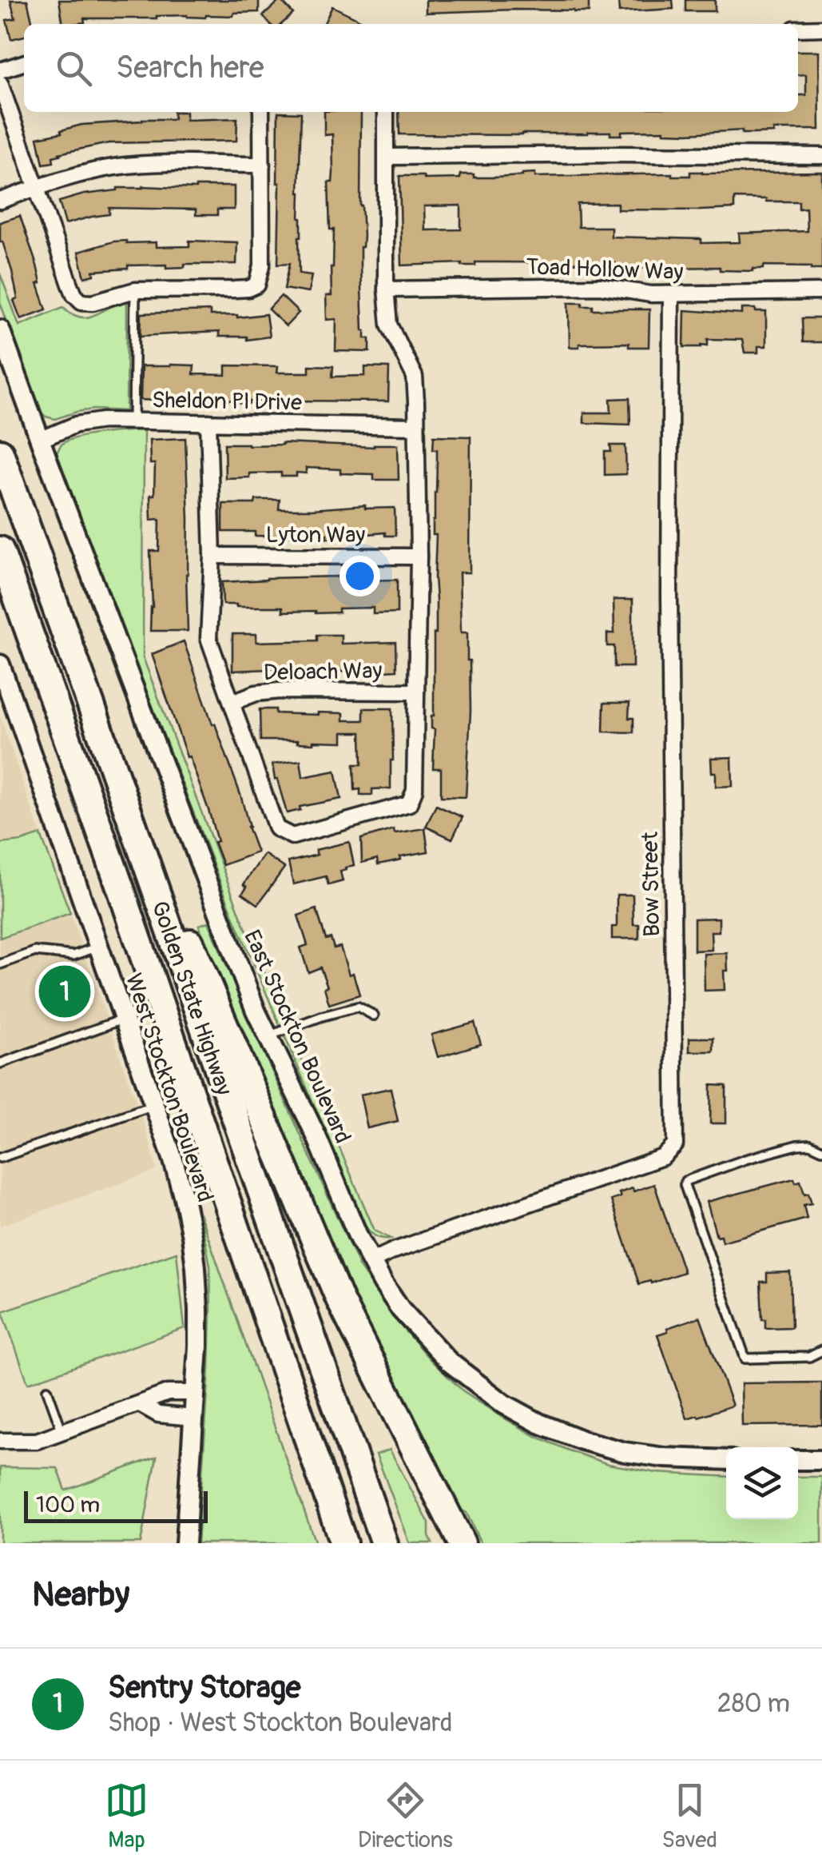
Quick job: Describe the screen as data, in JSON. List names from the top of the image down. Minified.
{"streets":{"highway":["Golden State Highway"],"street":["Toad Hollow Way","Sheldon Pl Drive","Lyton Way","Deloach Way","Bow Street","East Stockton Boulevard","West Stockton Boulevard"]},"crossings":[["Toad Hollow Way","Bow Street"],["Sheldon Pl Drive","East Stockton Boulevard"],["Bow Street","East Stockton Boulevard"]],"scale_bar":"100 m","page":{"search":"Search here","pins":"1","scale":"100 m","heading":"Nearby","list":[{"mark":"1","name":"Sentry Storage","note":"Shop · West Stockton Boulevard","value":"280 m"}],"nav":["Map","Directions","Saved"]}}
